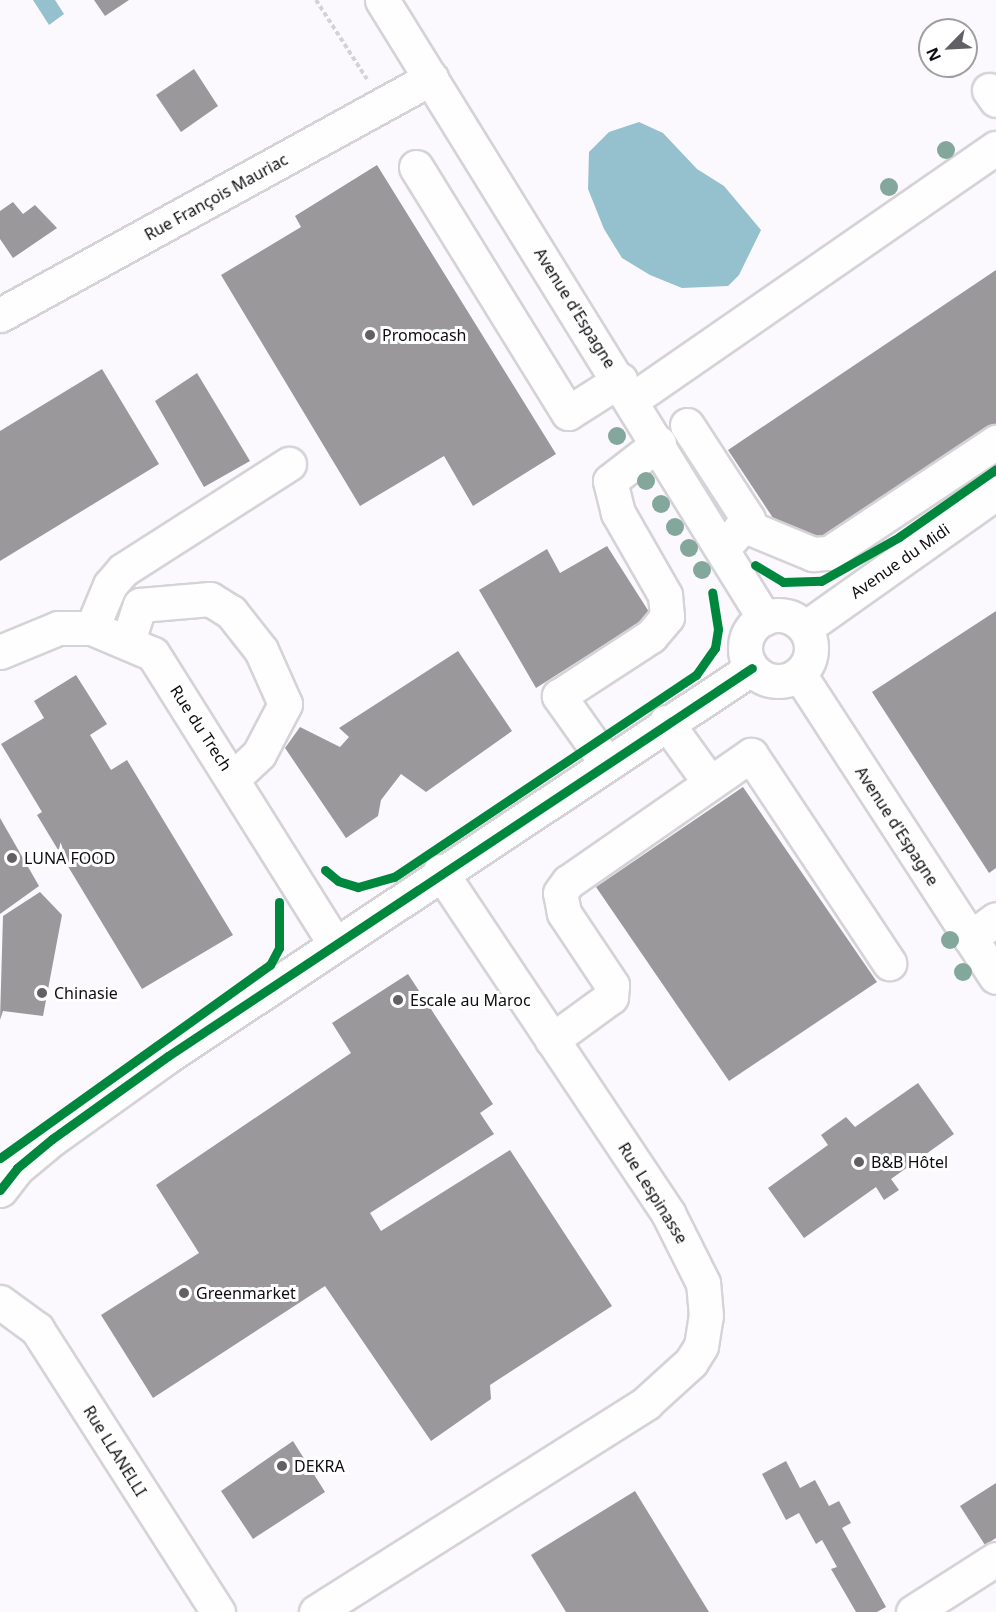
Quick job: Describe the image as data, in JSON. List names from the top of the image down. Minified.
{"streets":{"street":["Rue François Mauriac","Avenue d'Espagne","Avenue du Midi","Rue du Trech","Rue Lespinasse","Rue LLANELLI"]},"crossings":[["Rue François Mauriac","Avenue d'Espagne"],["Avenue d'Espagne","Avenue du Midi"]],"places":["Promocash","LUNA FOOD","Chinasie","Escale au Maroc","B&B Hôtel","Greenmarket","DEKRA"],"north":"bottom left"}
